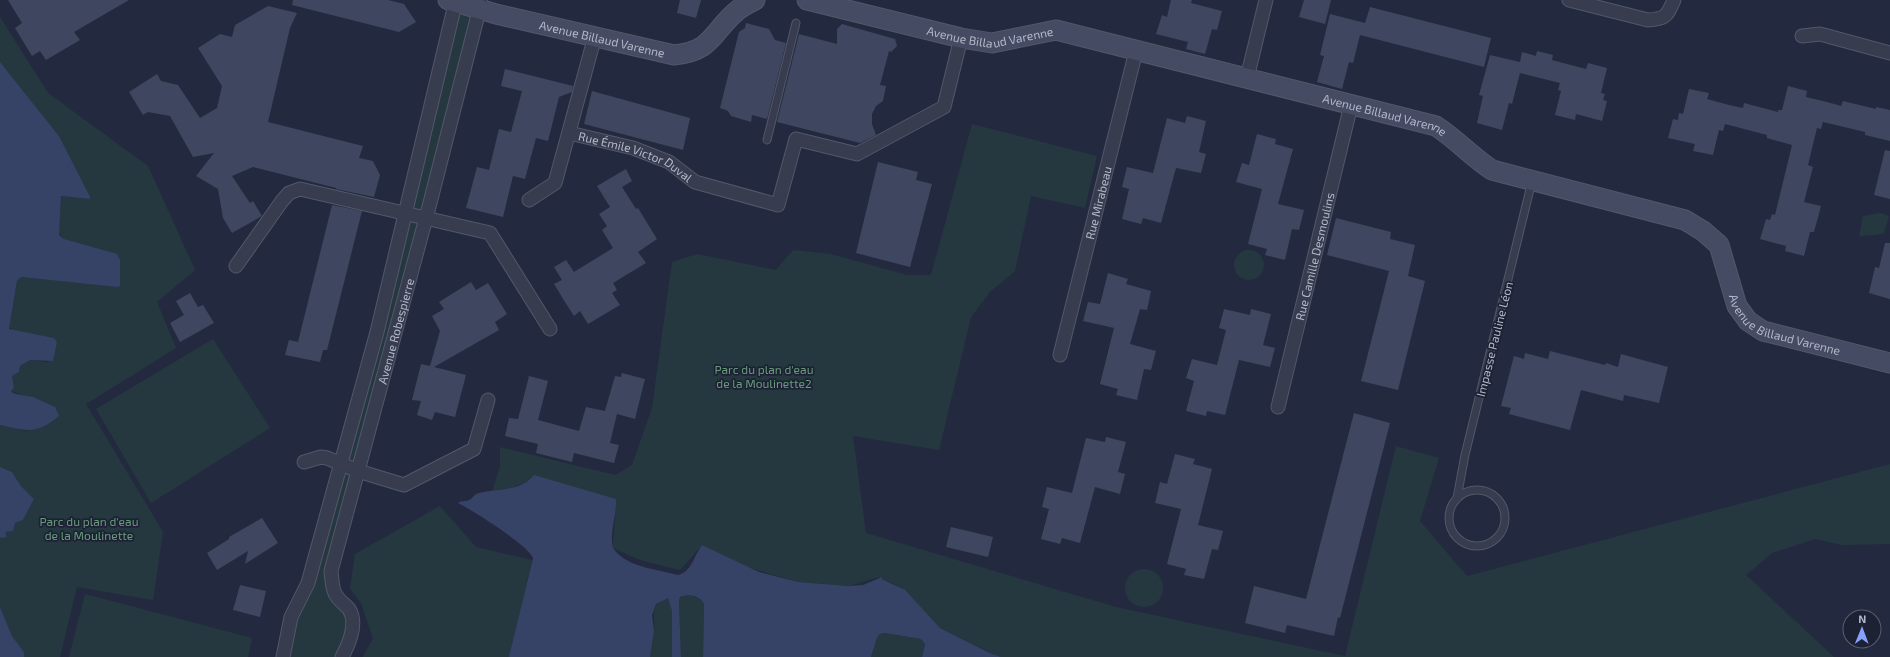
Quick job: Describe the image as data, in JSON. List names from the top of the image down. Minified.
{"streets":{"street":["Avenue Billaud Varenne","Rue Émile Victor Duval","Rue Mirabeau","Rue Camille Desmoulins","Avenue Robespierre"],"lane":["Impasse Pauline Léon"]},"crossings":[["Avenue Billaud Varenne","Rue Émile Victor Duval"],["Avenue Billaud Varenne","Rue Mirabeau"],["Avenue Billaud Varenne","Rue Camille Desmoulins"],["Avenue Billaud Varenne","Avenue Robespierre"],["Avenue Billaud Varenne","Impasse Pauline Léon"]],"parks":["Parc du plan d'eau de la Moulinette2","Parc du plan d'eau de la Moulinette"],"north":"top"}
